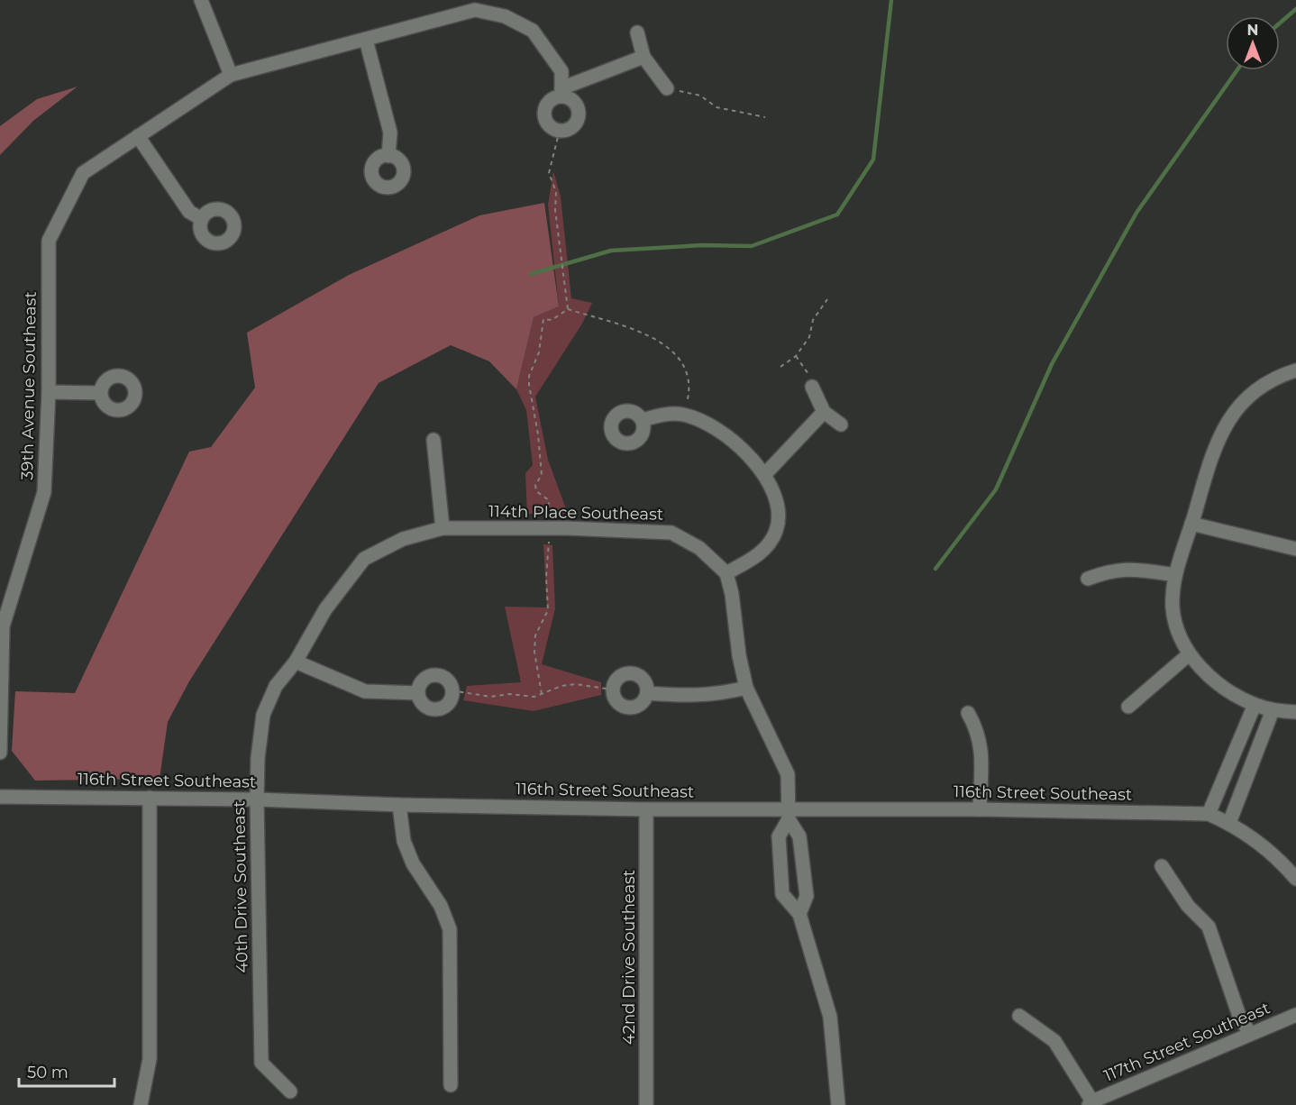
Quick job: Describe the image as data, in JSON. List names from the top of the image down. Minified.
{"streets":{"street":["39th Avenue Southeast","114th Place Southeast","116th Street Southeast","40th Drive Southeast","42nd Drive Southeast","117th Street Southeast"]},"crossings":[["114th Place Southeast","40th Drive Southeast"],["116th Street Southeast","40th Drive Southeast"],["116th Street Southeast","42nd Drive Southeast"]],"scale_bar":"50 m","north":"top"}
